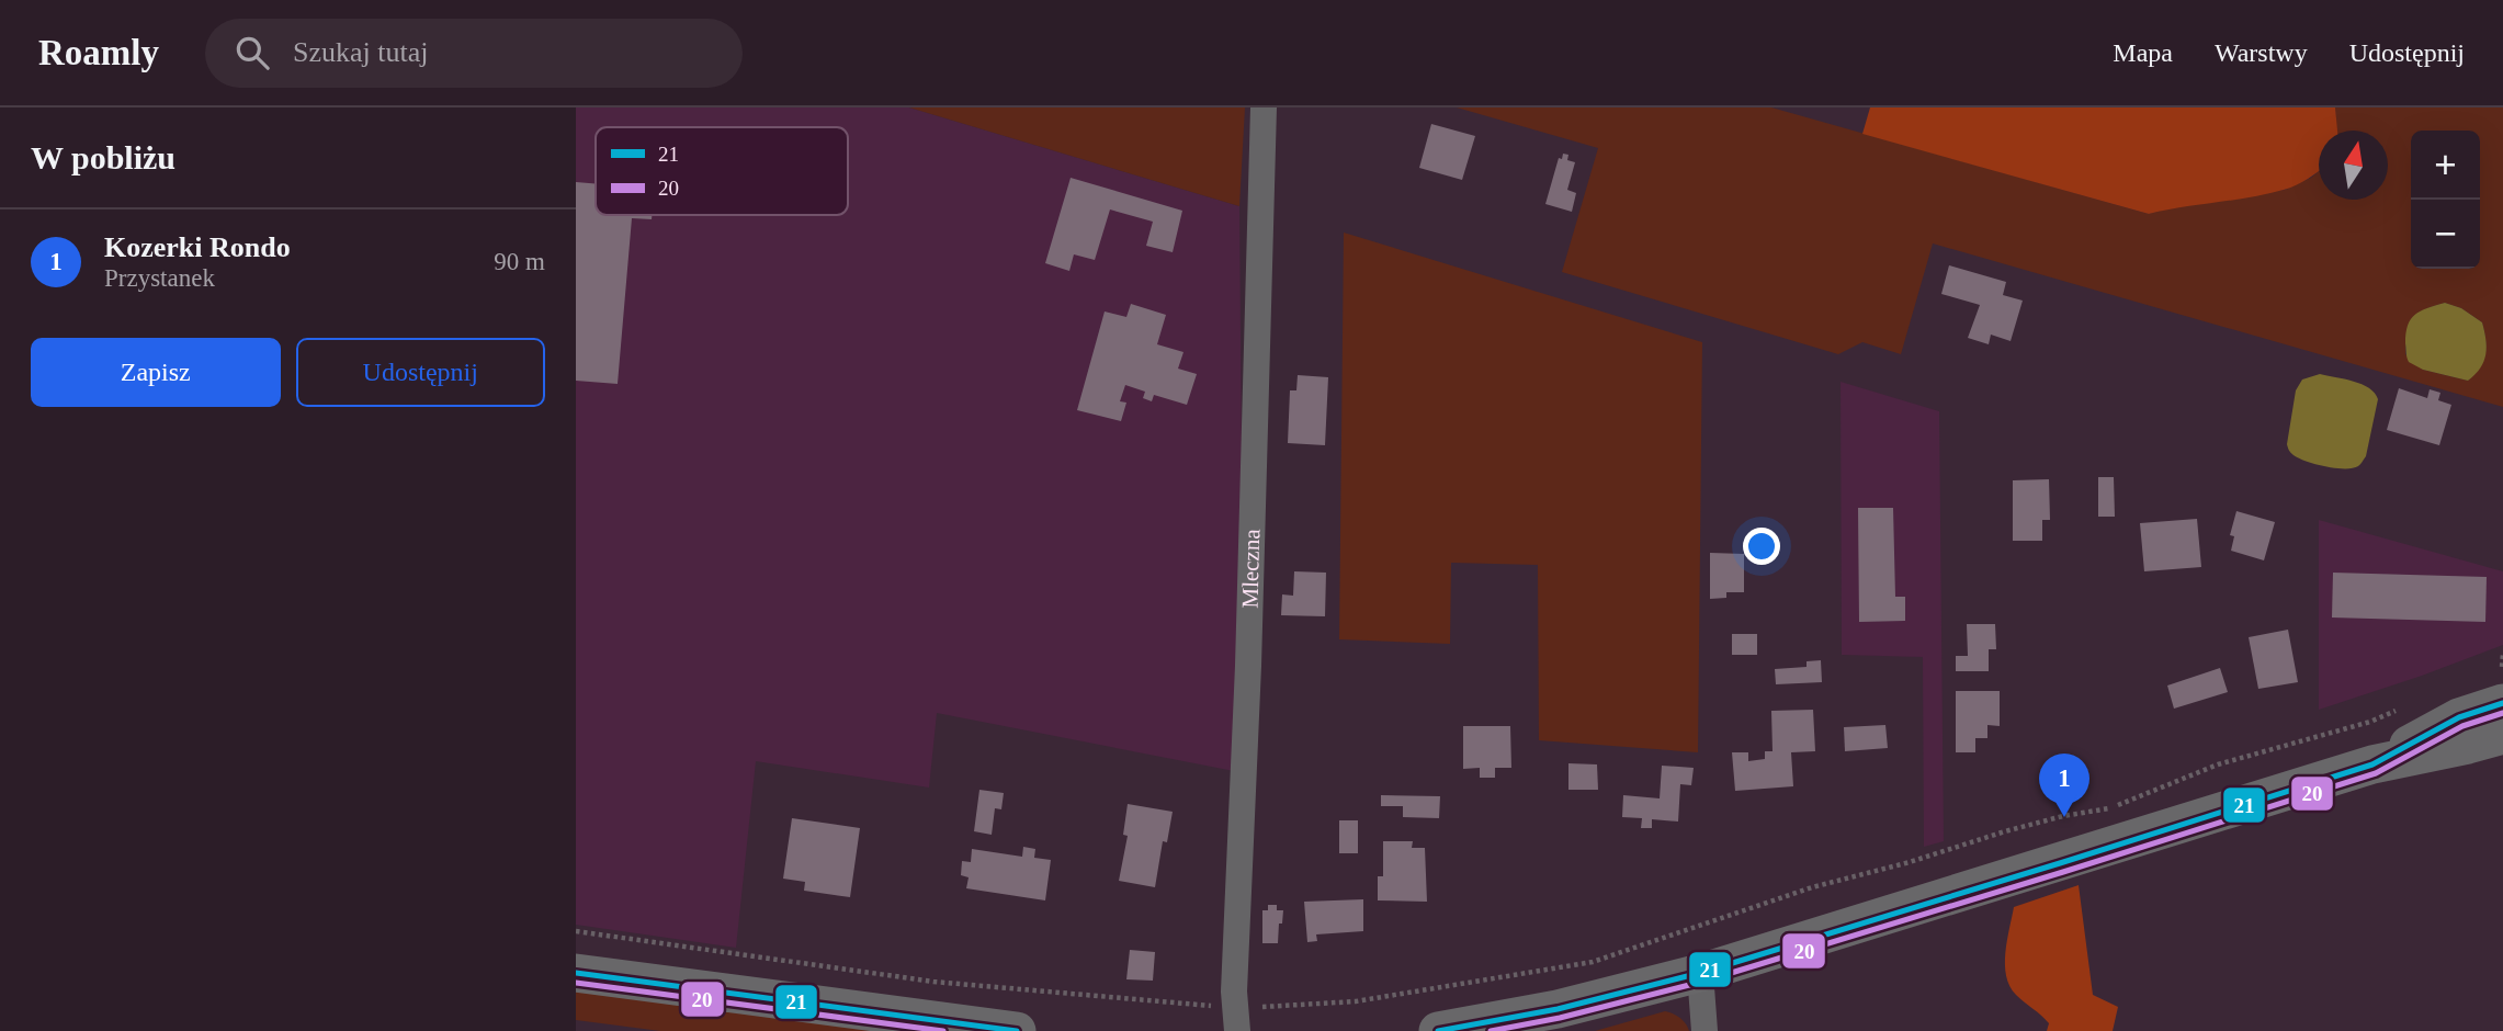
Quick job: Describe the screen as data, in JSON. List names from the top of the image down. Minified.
{"streets":{"street":["Mleczna"]},"lines":["transit line 21","transit line 20"],"legend":["21","20"],"north":"top","page":{"header":"Roamly","search":"Szukaj tutaj","nav":["Mapa","Warstwy","Udostępnij"],"heading":"W pobliżu","map_buttons":["+","−"],"list":[{"mark":"1","name":"Kozerki Rondo","note":"Przystanek","value":"90 m"}],"buttons":["Zapisz","Udostępnij"],"pins":"1"}}
